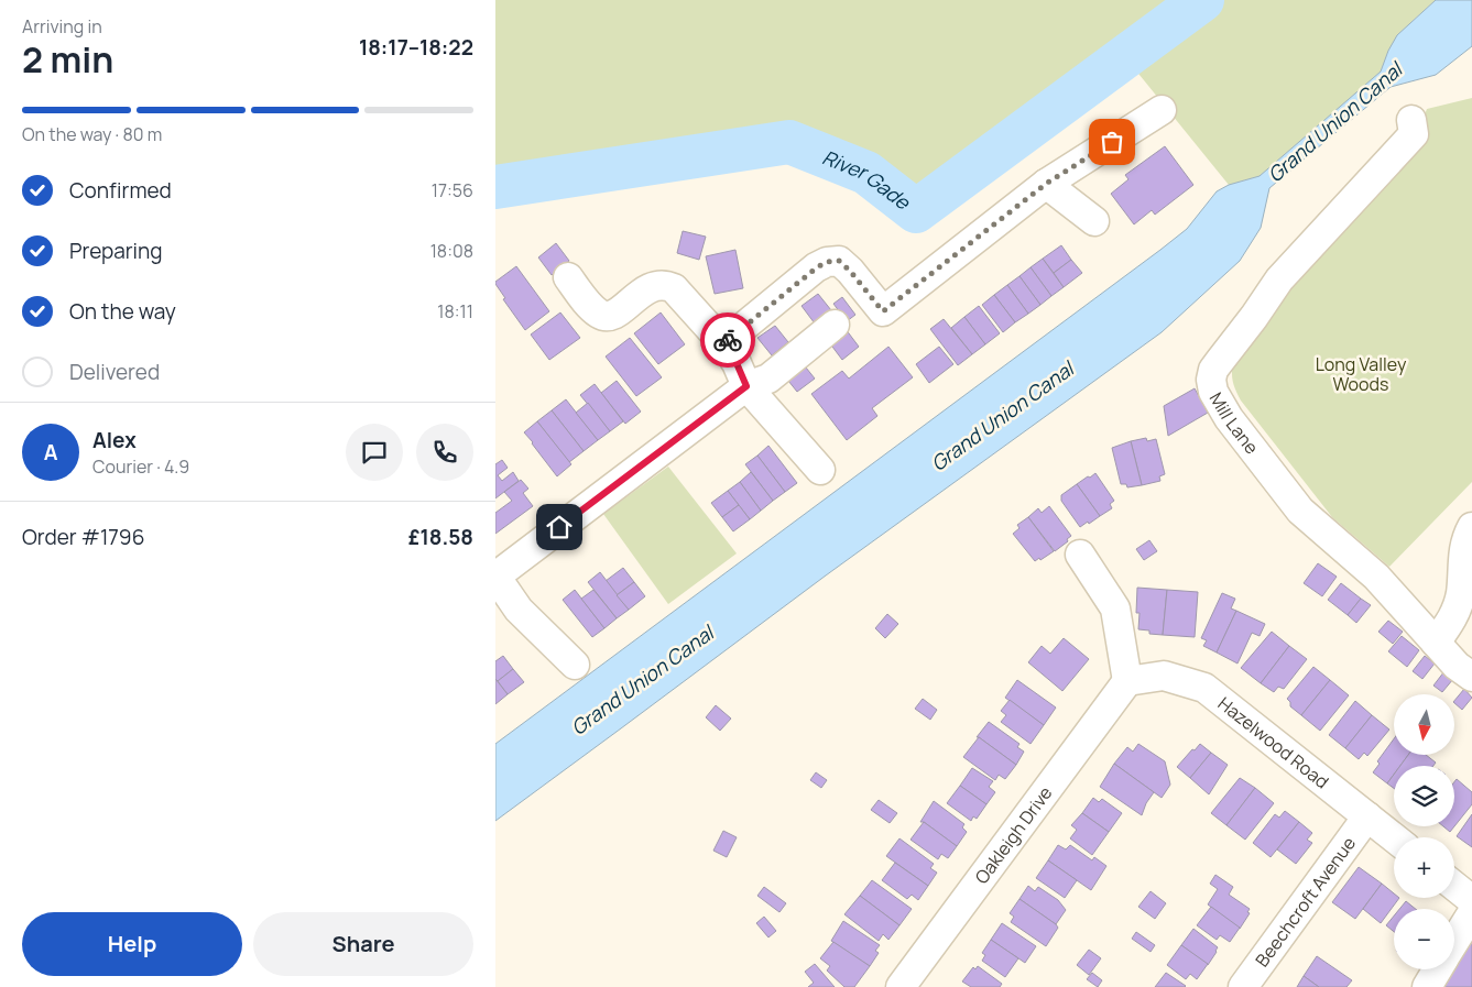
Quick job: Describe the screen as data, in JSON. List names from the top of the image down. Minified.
{"streets":{"street":["Mill Lane","Hazelwood Road","Oakleigh Drive","Beechcroft Avenue"]},"crossings":[["Hazelwood Road","Oakleigh Drive"],["Hazelwood Road","Beechcroft Avenue"]],"water":["Grand Union Canal","River Gade"],"parks":["Long Valley Woods"],"north":"bottom","page":{"heading":["2 min","Arriving in","18:17–18:22"],"panel":["Alex","Courier · 4.9","Order #1796","£18.58"],"bar":"On the way · 80 m","list":[["Confirmed","17:56"],["Preparing","18:08"],["On the way","18:11"],"Delivered"],"round":"A","map_buttons":["+","−"],"buttons":["Help","Share"]}}
